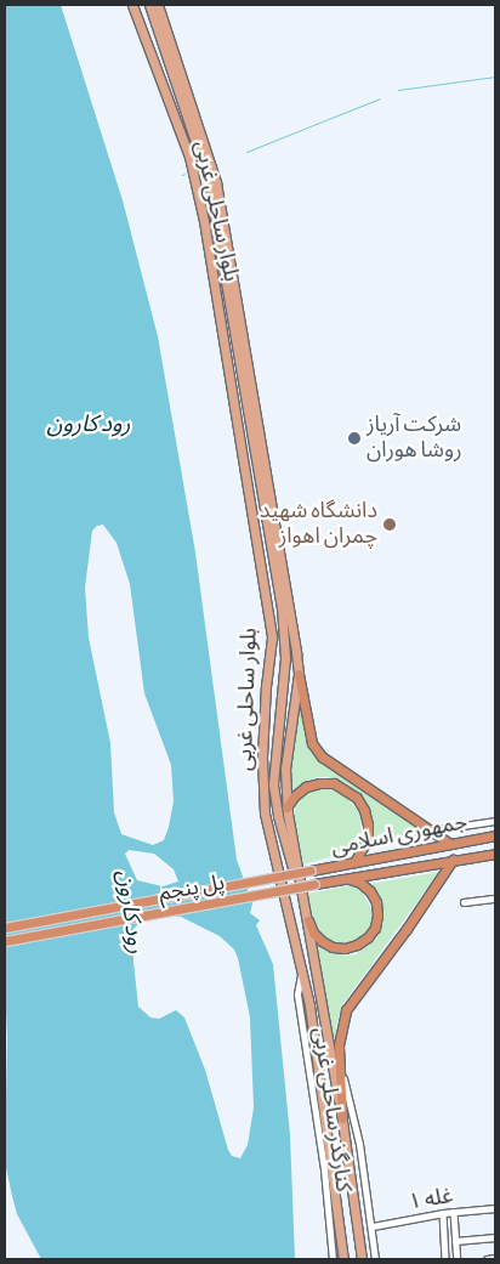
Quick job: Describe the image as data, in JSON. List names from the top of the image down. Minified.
{"streets":{"highway":["جمهوری اسلامی","پل پنجم"],"main road":["بلوار ساحلی غربی"],"street":["کنارگذر ساحلی غربی","غله ۱"]},"crossings":[["بلوار ساحلی غربی","کنارگذر ساحلی غربی"],["جمهوری اسلامی","پل پنجم"],["کنارگذر ساحلی غربی","غله ۱"]],"water":["رود کارون"],"places":["شرکت آریاز روشا هوران","دانشگاه شهید چمران اهواز"]}
